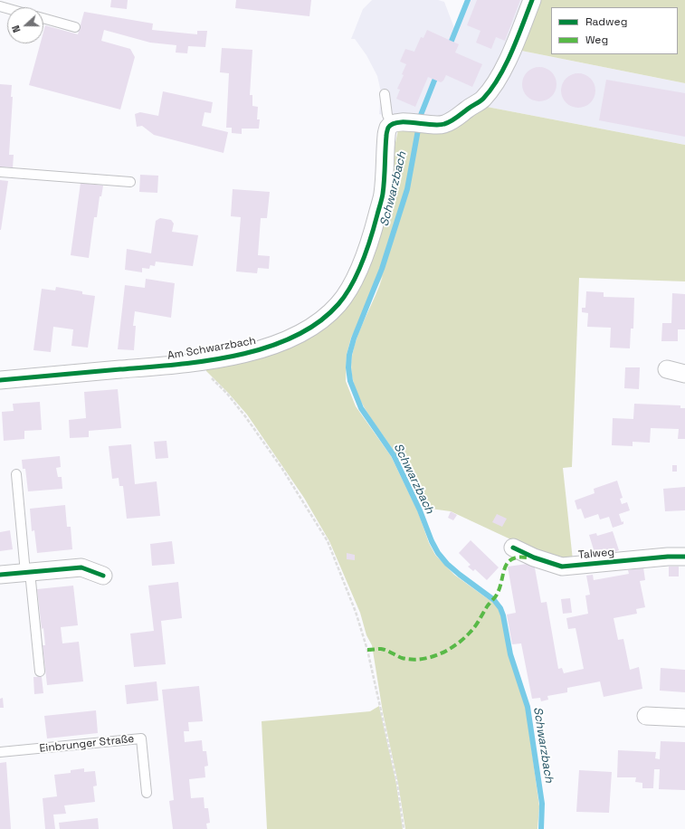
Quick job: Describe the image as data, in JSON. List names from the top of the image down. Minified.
{"streets":{"street":["Am Schwarzbach","Talweg"],"lane":["Einbrunger Straße"]},"water":["Schwarzbach"],"legend":["Radweg","Weg"],"north":"left"}
